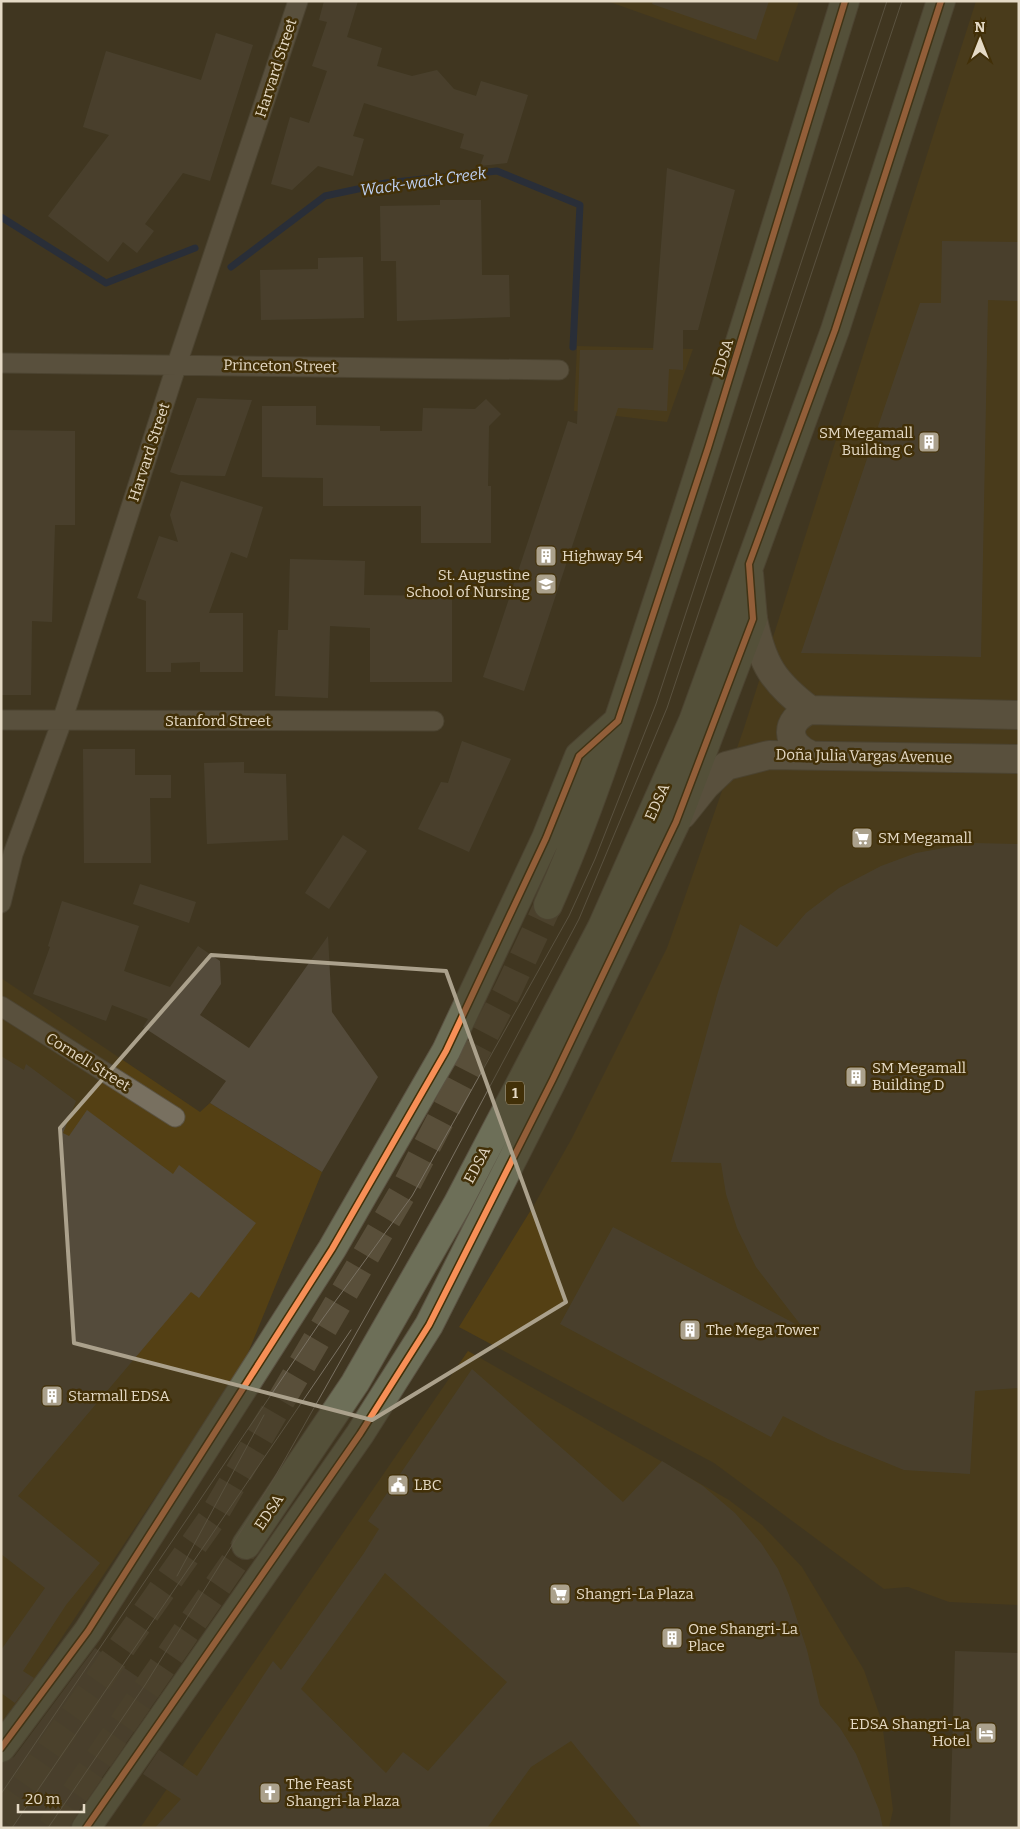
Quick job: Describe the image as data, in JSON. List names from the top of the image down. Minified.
{"streets":{"highway":["EDSA","1"],"main road":["Doña Julia Vargas Avenue"],"street":["Harvard Street","Princeton Street","Stanford Street","Cornell Street"]},"crossings":[["Harvard Street","Princeton Street"],["Harvard Street","Stanford Street"],["EDSA","1"],["Doña Julia Vargas Avenue","1"]],"water":["Wack-wack Creek"],"places":{"building":["SM Megamall Building C","Highway 54","SM Megamall Building D","The Mega Tower","Starmall EDSA","One Shangri-La Place"],"school or university":["St. Augustine School of Nursing"],"supermarket":["SM Megamall","Shangri-La Plaza"],"public building":["LBC"],"hotel":["EDSA Shangri-La Hotel"],"church":["The Feast Shangri-la Plaza"]},"scale_bar":"20 m","north":"top"}
